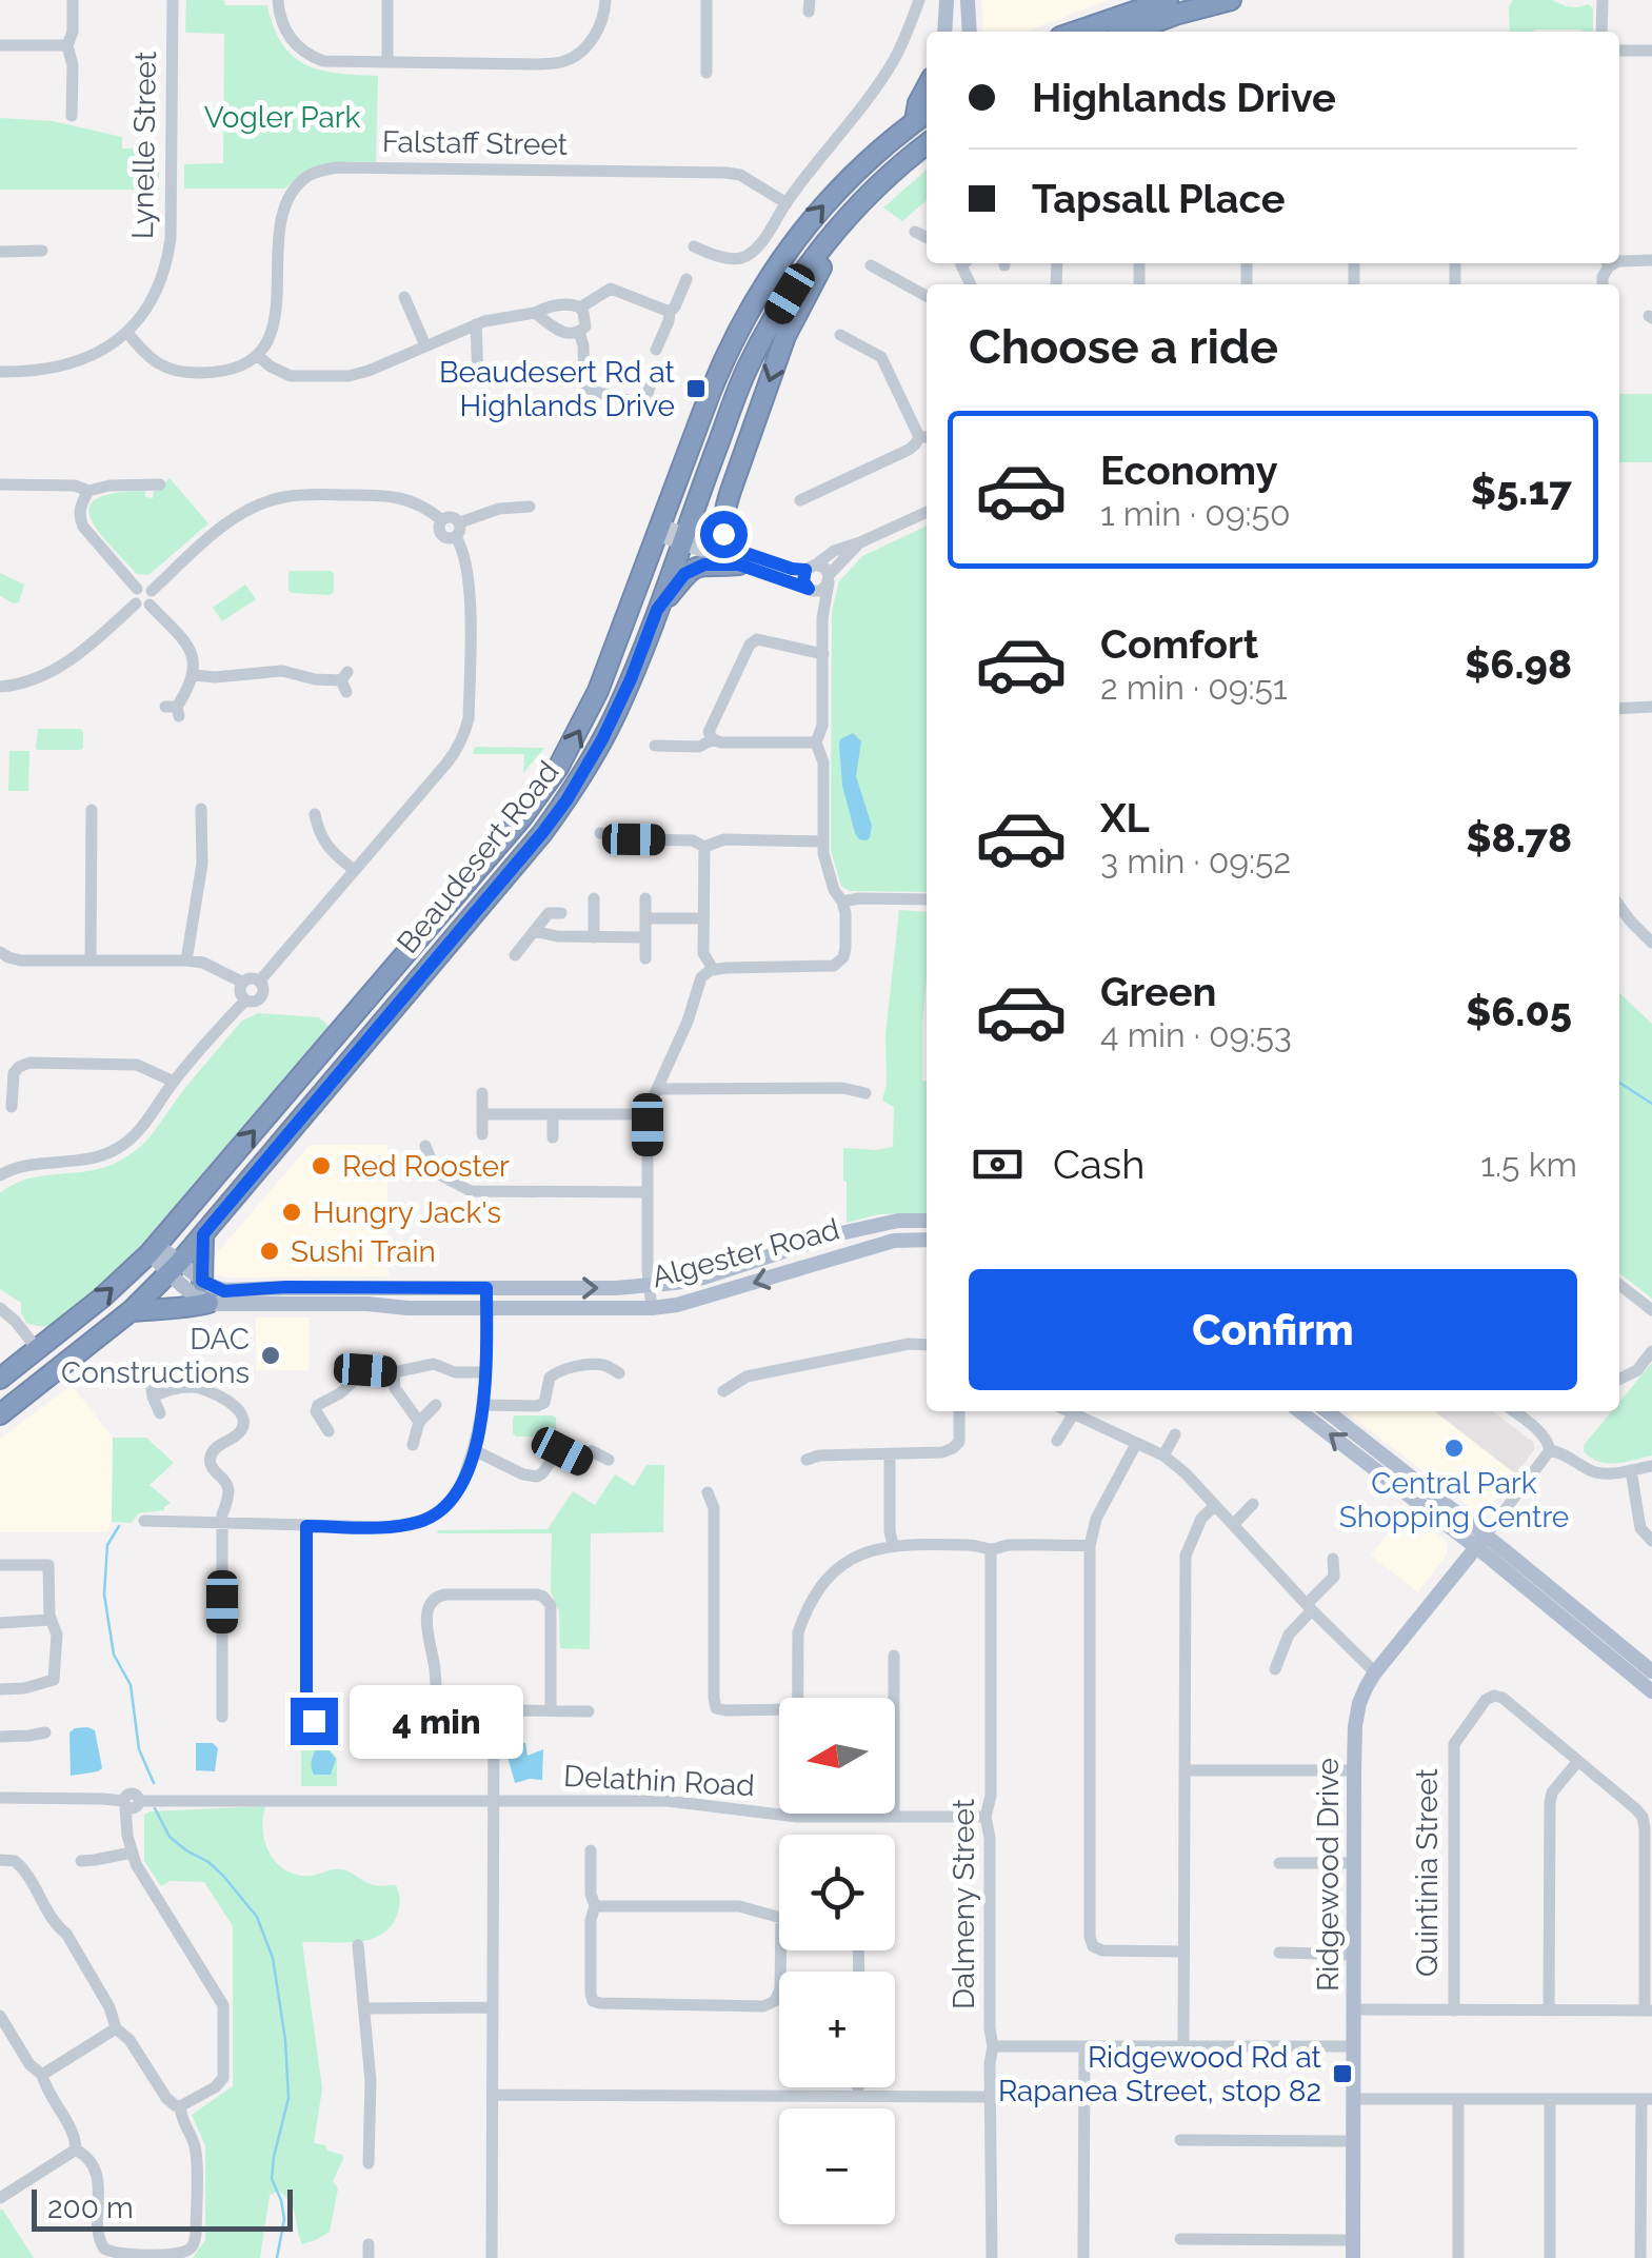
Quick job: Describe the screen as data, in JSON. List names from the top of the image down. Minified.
{"streets":{"highway":["Beaudesert Road"],"main road":["Algester Road","Ridgewood Drive"],"street":["Falstaff Street","Lynelle Street","Delathin Road","Quintinia Street","Dalmeny Street"]},"crossings":[["Beaudesert Road","Algester Road"],["Delathin Road","Dalmeny Street"]],"parks":["Vogler Park"],"places":{"transit":["Beaudesert Rd at Highlands Drive","Ridgewood Rd at Rapanea Street, stop 82"],"other":["Red Rooster","Hungry Jack's","Sushi Train","DAC Constructions","Central Park Shopping Centre"]},"scale_bar":"200 m","north":"left","page":{"banner":["Highlands Drive","Tapsall Place"],"heading":"Choose a ride","list":[{"name":"Economy","note":"1 min · 09:50","value":"$5.17"},{"name":"Comfort","note":"2 min · 09:51","value":"$6.98"},{"name":"XL","note":"3 min · 09:52","value":"$8.78"},{"name":"Green","note":"4 min · 09:53","value":"$6.05"}],"pay":["Cash","1.5 km"],"buttons":"Confirm","bubble":"4 min","map_buttons":["+","−"],"scale":"200 m"}}
